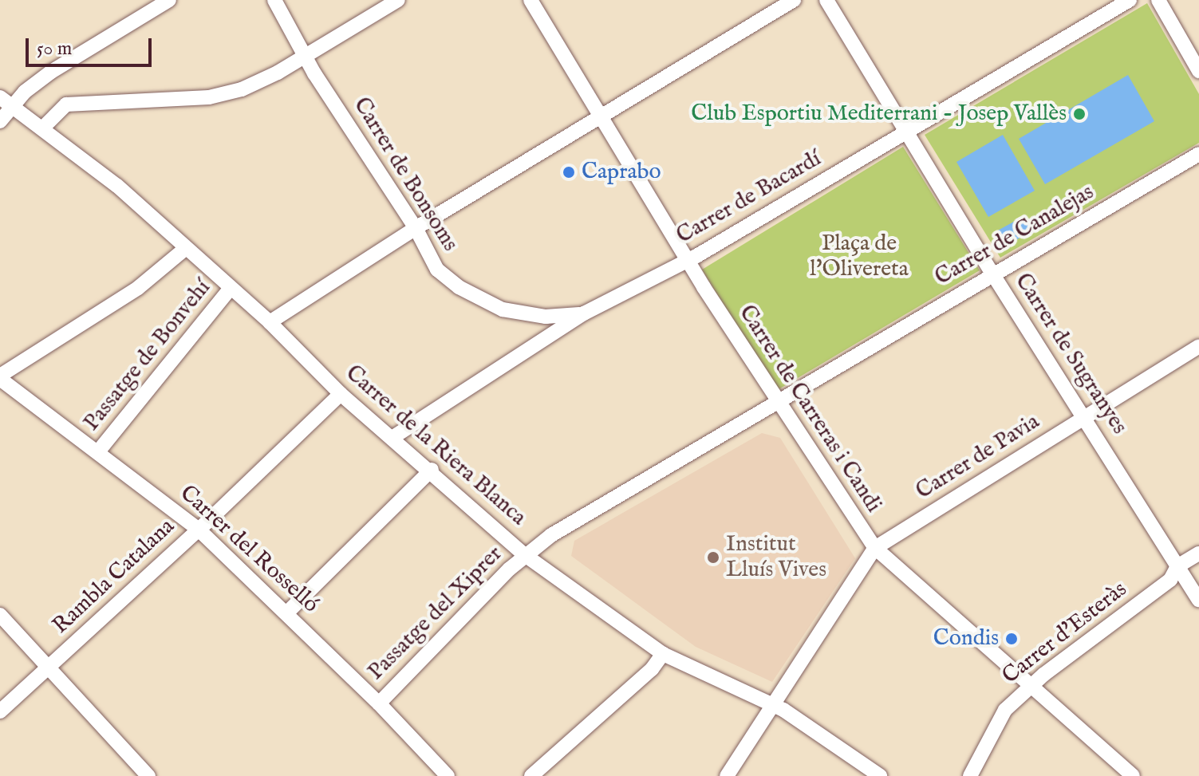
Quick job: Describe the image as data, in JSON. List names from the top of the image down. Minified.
{"streets":{"street":["Carrer de Bonsoms","Carrer de Bacardí","Carrer de Canalejas","Carrer de Sugranyes","Passatge de Bonvehí","Carrer de Carreras i Candi","Carrer de la Riera Blanca","Carrer de Pavia","Carrer del Rosselló","Rambla Catalana","Passatge del Xiprer","Carrer d'Esteràs"]},"crossings":[["Carrer de Bonsoms","Carrer de Bacardí"],["Carrer de Bacardí","Carrer de Sugranyes"],["Carrer de Bacardí","Carrer de Carreras i Candi"],["Carrer de Bacardí","Carrer de la Riera Blanca"],["Carrer de Canalejas","Carrer de Sugranyes"],["Carrer de Canalejas","Carrer de Carreras i Candi"],["Carrer de Canalejas","Carrer de la Riera Blanca"],["Carrer de Canalejas","Passatge del Xiprer"],["Carrer de Sugranyes","Carrer de Pavia"],["Carrer de Sugranyes","Carrer d'Esteràs"],["Passatge de Bonvehí","Carrer de la Riera Blanca"],["Passatge de Bonvehí","Carrer del Rosselló"],["Carrer de Carreras i Candi","Carrer de Pavia"],["Carrer de Carreras i Candi","Carrer d'Esteràs"],["Carrer de la Riera Blanca","Carrer de Pavia"],["Carrer de la Riera Blanca","Rambla Catalana"],["Carrer de la Riera Blanca","Passatge del Xiprer"],["Carrer del Rosselló","Rambla Catalana"],["Carrer del Rosselló","Passatge del Xiprer"]],"parks":["Plaça de l'Olivereta"],"places":["Club Esportiu Mediterrani - Josep Vallès","Caprabo","Institut Lluís Vives","Condis"],"scale_bar":"50 m"}
